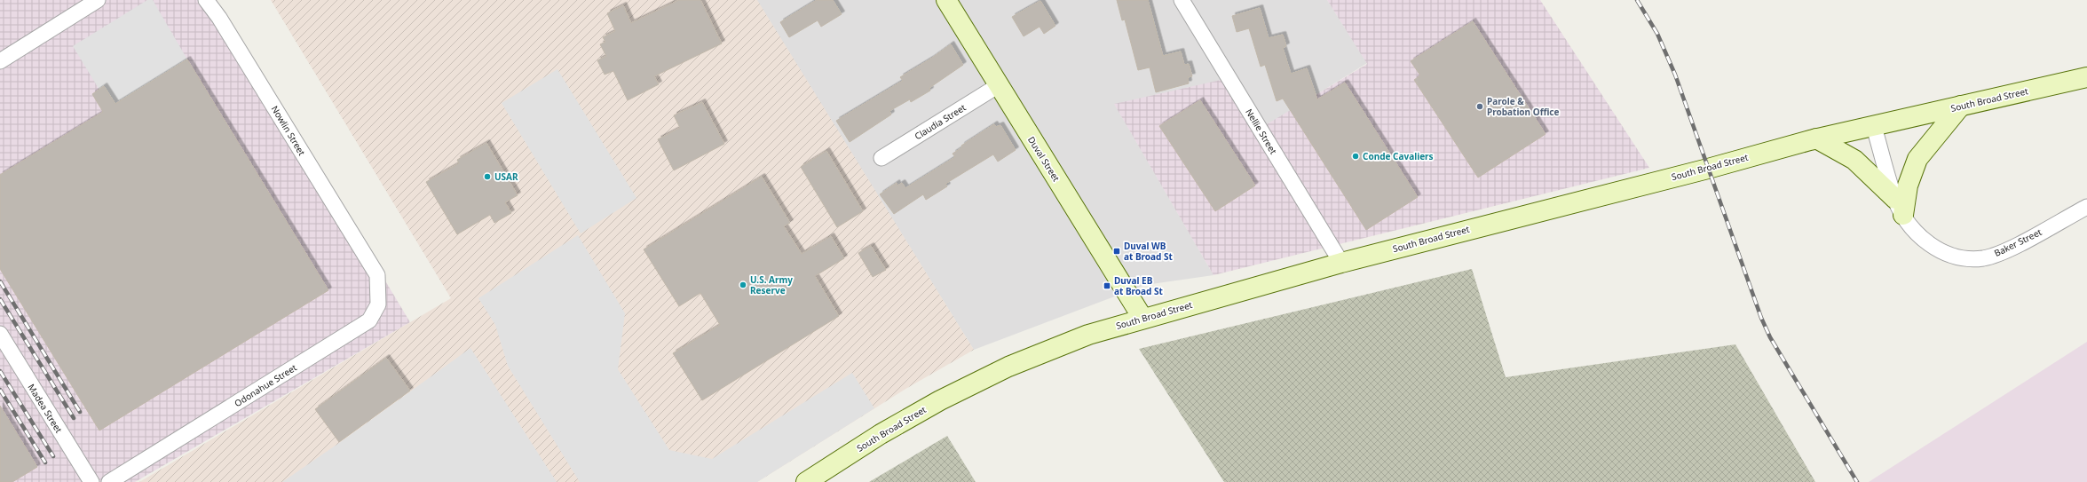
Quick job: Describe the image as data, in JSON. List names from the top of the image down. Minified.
{"streets":{"street":["South Broad Street","Claudia Street","Nowlin Street","Nellie Street","Duval Street","Baker Street","Odonahue Street","Madea Street"]},"crossings":[["South Broad Street","Nellie Street"],["South Broad Street","Duval Street"],["South Broad Street","Baker Street"],["Claudia Street","Duval Street"],["Nowlin Street","Odonahue Street"]],"places":{"other":["Parole & Probation Office","Conde Cavaliers","USAR","U.S. Army Reserve"],"transit":["Duval WB at Broad St","Duval EB at Broad St"]}}
